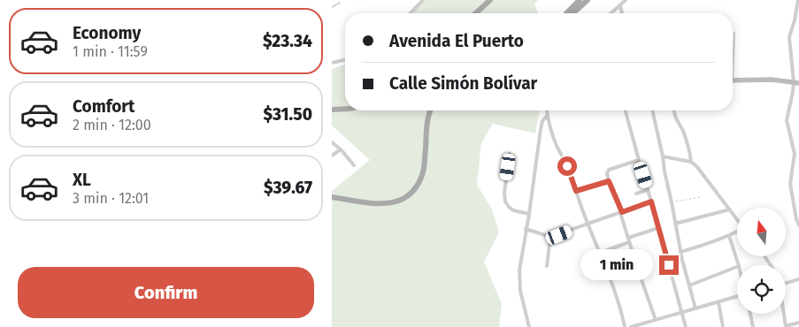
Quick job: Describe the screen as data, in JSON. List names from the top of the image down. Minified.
{"north":"top","page":{"list":[{"name":"Economy","note":"1 min · 11:59","value":"$23.34"},{"name":"Comfort","note":"2 min · 12:00","value":"$31.50"},{"name":"XL","note":"3 min · 12:01","value":"$39.67"}],"banner":["Avenida El Puerto","Calle Simón Bolívar"],"bubble":"1 min","buttons":"Confirm"}}
